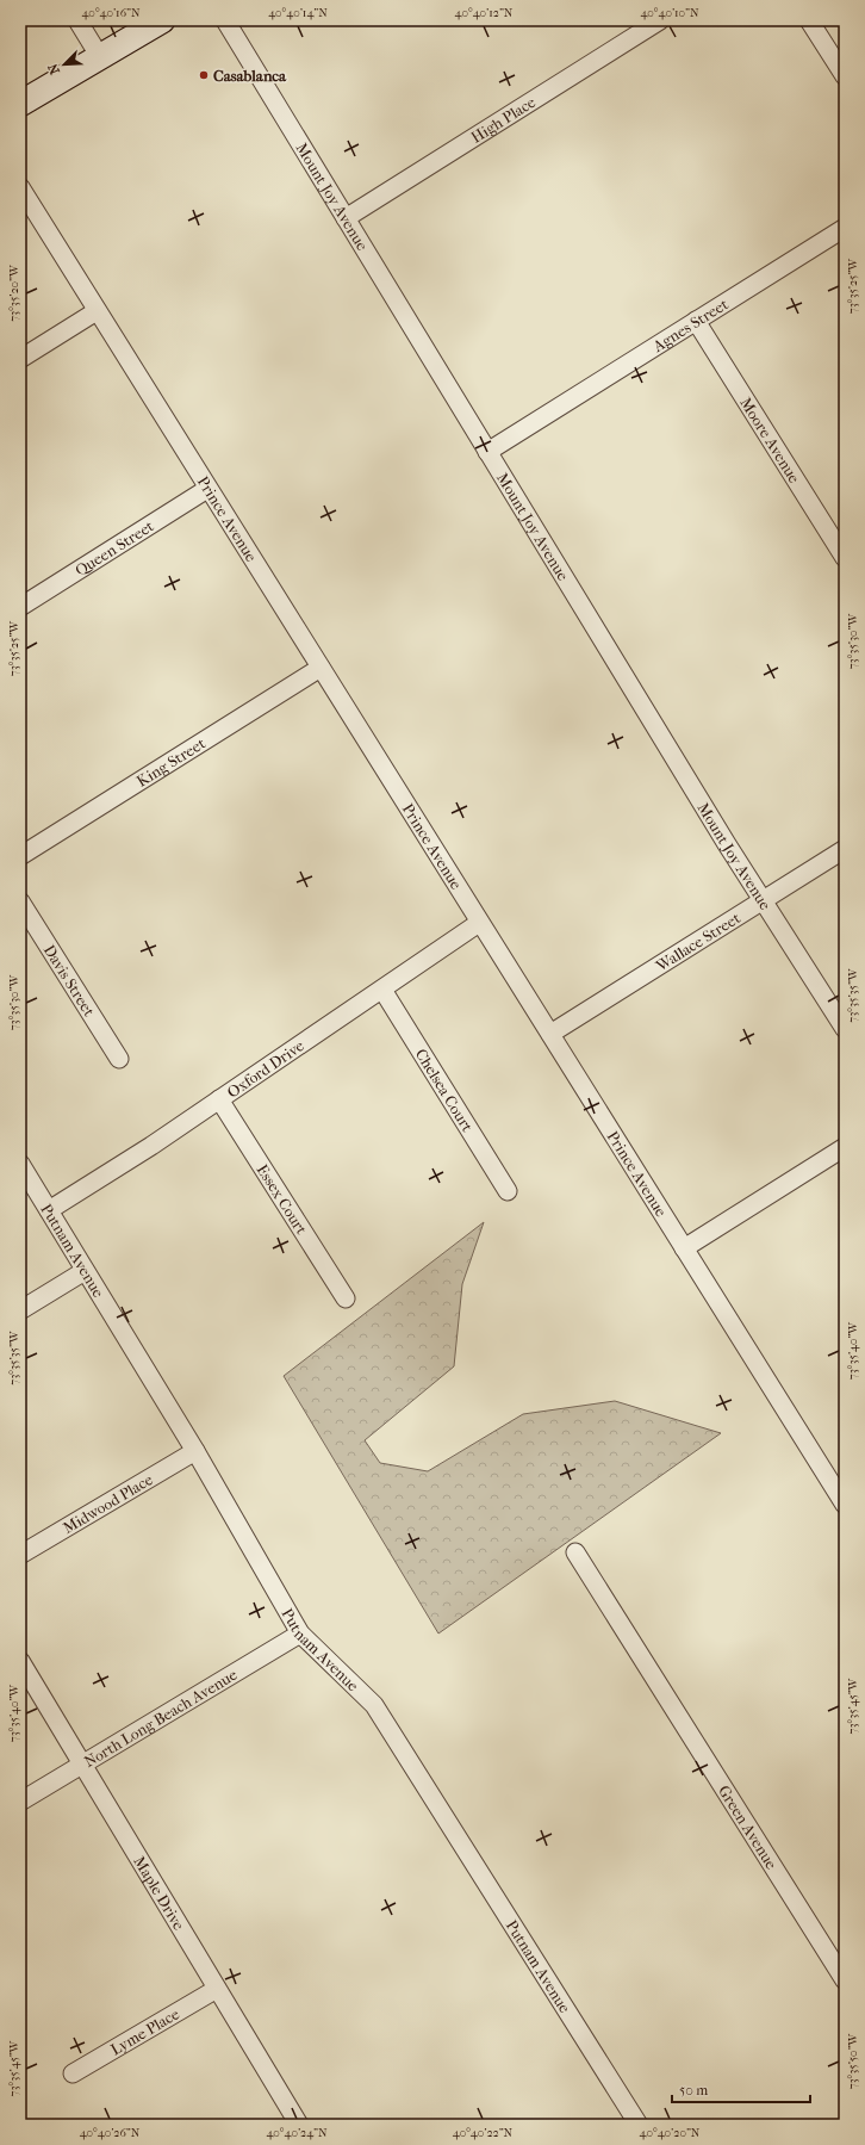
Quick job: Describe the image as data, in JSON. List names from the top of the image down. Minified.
{"streets":{"street":["High Place","Mount Joy Avenue","Agnes Street","Moore Avenue","Prince Avenue","Queen Street","King Street","Wallace Street","Davis Street","Oxford Drive","Chelsea Court","Essex Court","Putnam Avenue","Midwood Place","North Long Beach Avenue","Green Avenue","Maple Drive","Lyme Place"]},"crossings":[["High Place","Mount Joy Avenue"],["Mount Joy Avenue","Agnes Street"],["Mount Joy Avenue","Wallace Street"],["Agnes Street","Moore Avenue"],["Prince Avenue","Queen Street"],["Prince Avenue","King Street"],["Prince Avenue","Wallace Street"],["Prince Avenue","Oxford Drive"],["Oxford Drive","Chelsea Court"],["Oxford Drive","Essex Court"],["Oxford Drive","Putnam Avenue"],["Putnam Avenue","Midwood Place"],["Putnam Avenue","North Long Beach Avenue"],["North Long Beach Avenue","Maple Drive"],["Maple Drive","Lyme Place"]],"places":["Casablanca"],"scale_bar":"50 m","north":"bottom left","coordinates":["40°40'16\"N","40°40'14\"N","40°40'12\"N","40°40'10\"N","73°35'25\"W","73°35'20\"W","73°35'30\"W","73°35'35\"W","73°35'40\"W","73°35'45\"W","73°35'50\"W","40°40'26\"N","40°40'24\"N","40°40'22\"N","40°40'20\"N"]}
